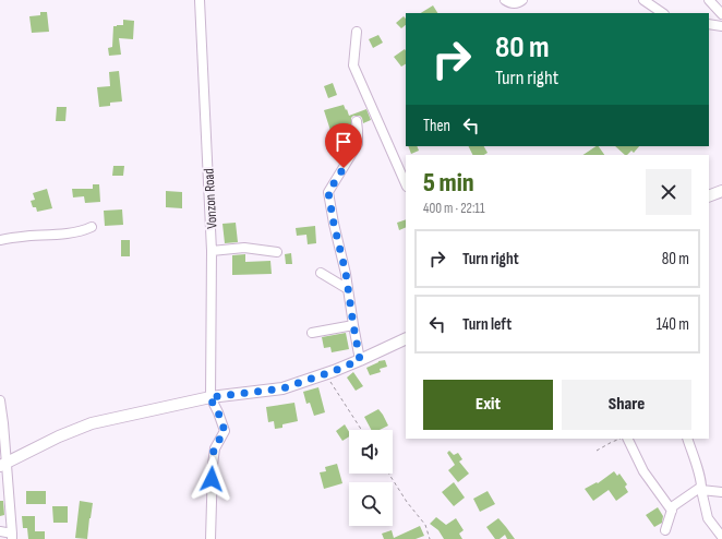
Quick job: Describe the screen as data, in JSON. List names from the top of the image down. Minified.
{"streets":{"street":["Vonzon Road"]},"page":{"turn":["80 m","Turn right"],"then":"Then","heading":["5 min","400 m · 22:11"],"list":[{"name":"Turn right","value":"80 m"},{"name":"Turn left","value":"140 m"}],"buttons":["Exit","Share"]}}
